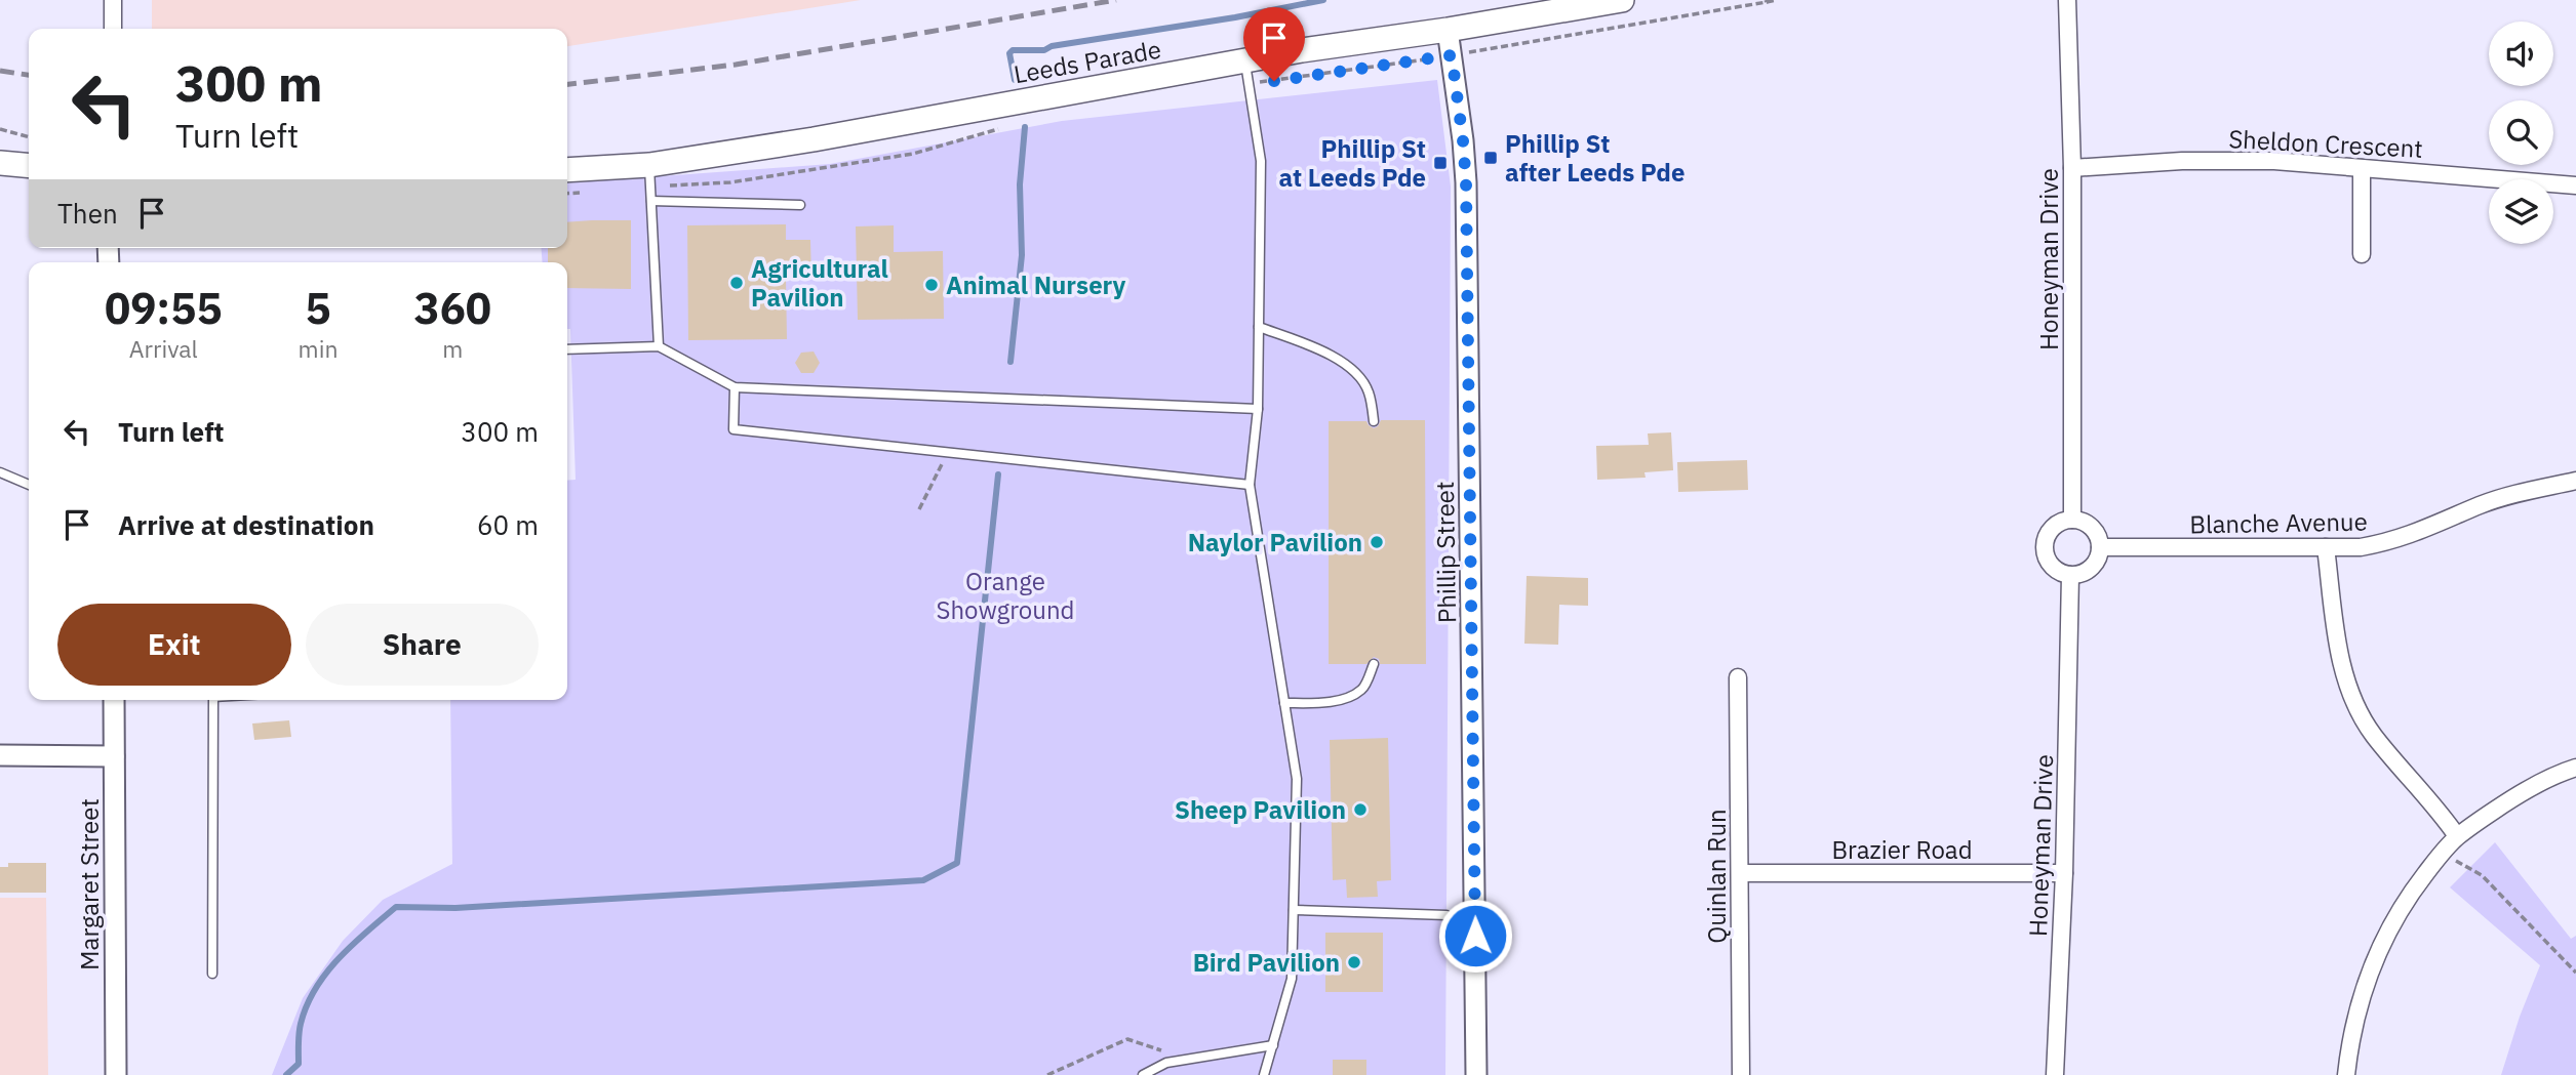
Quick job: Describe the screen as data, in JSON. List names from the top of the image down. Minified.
{"streets":{"main road":["Leeds Parade"],"street":["Sheldon Crescent","Honeyman Drive","Blanche Avenue","Phillip Street","Brazier Road","Quinlan Run","Margaret Street"]},"crossings":[["Leeds Parade","Phillip Street"],["Sheldon Crescent","Honeyman Drive"],["Honeyman Drive","Blanche Avenue"],["Honeyman Drive","Brazier Road"],["Brazier Road","Quinlan Run"]],"parks":["Orange Showground"],"places":{"transit":["Phillip St after Leeds Pde","Phillip St at Leeds Pde"],"other":["Agricultural Pavilion","Animal Nursery","Naylor Pavilion","Sheep Pavilion","Bird Pavilion"]},"page":{"turn":["300 m","Turn left"],"then":"Then","eta":["09:55","Arrival","5","min","360","m"],"list":[{"name":"Turn left","value":"300 m"},{"name":"Arrive at destination","value":"60 m"}],"buttons":["Exit","Share"]}}
